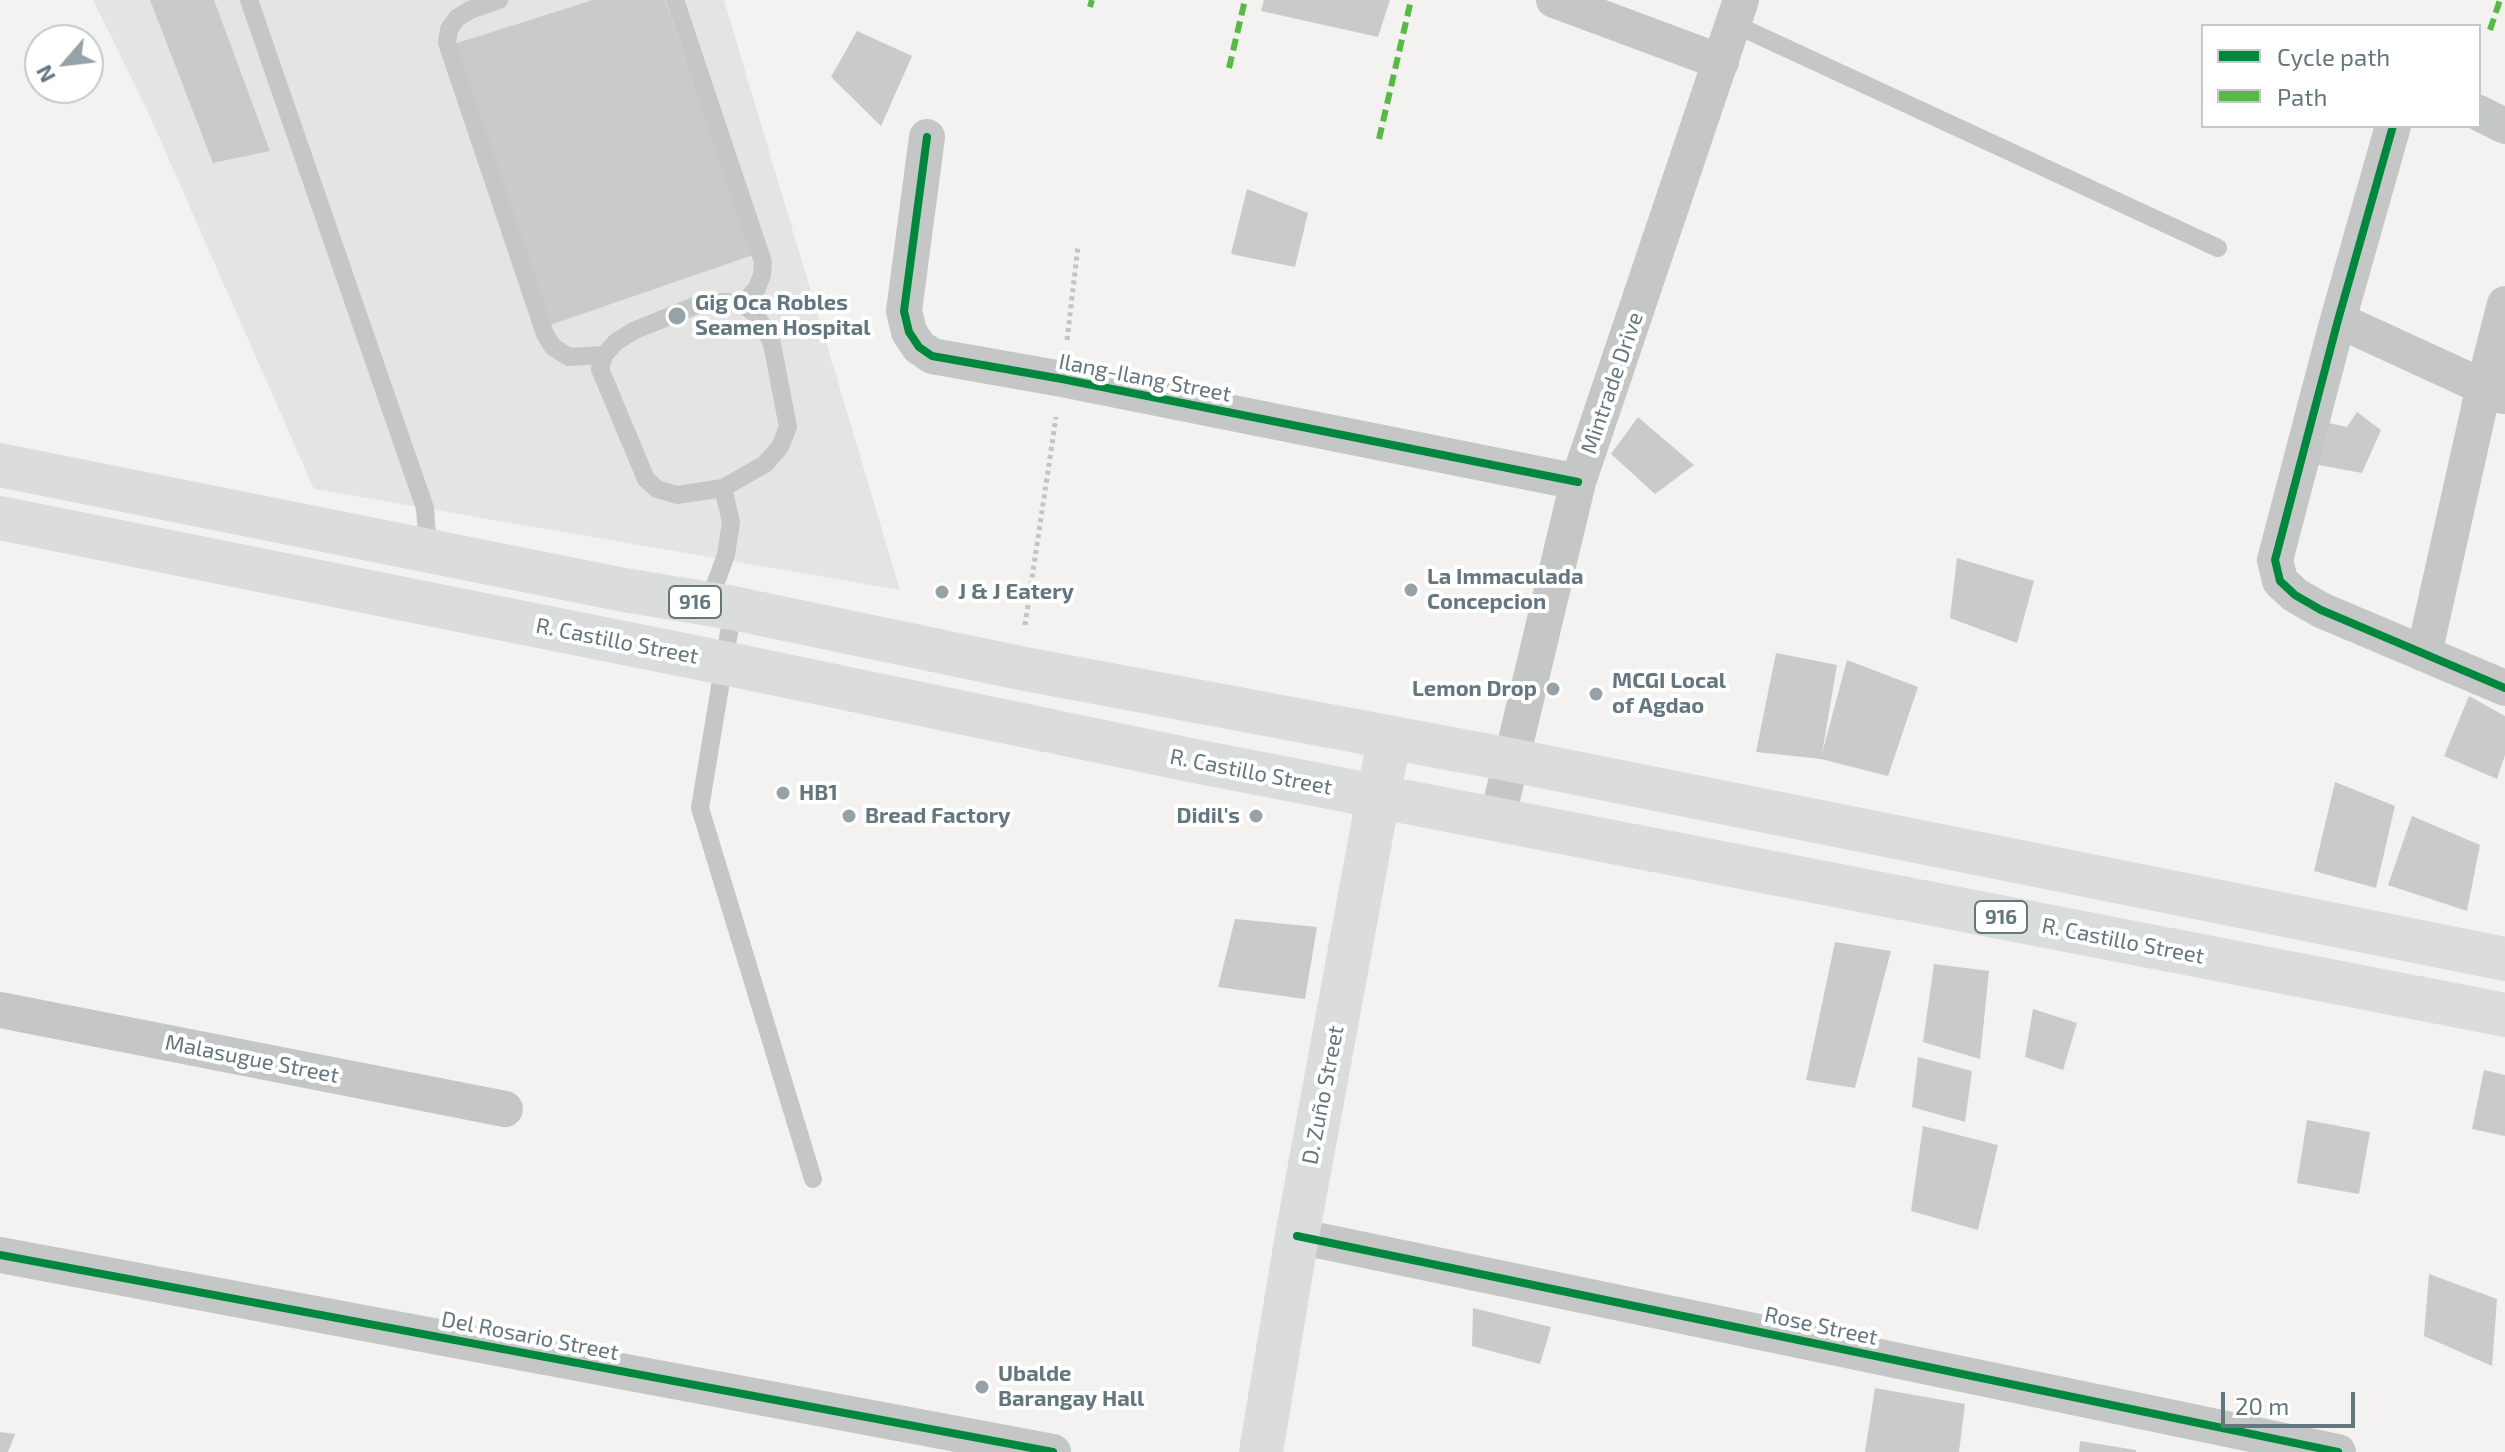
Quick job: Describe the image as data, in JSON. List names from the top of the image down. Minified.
{"streets":{"main road":["916","R. Castillo Street","D. Zuño Street"],"street":["Ilang-Ilang Street","Mintrade Drive","Malasugue Street","Rose Street","Del Rosario Street"]},"crossings":[["Ilang-Ilang Street","Mintrade Drive"],["Mintrade Drive","916"],["Mintrade Drive","R. Castillo Street"],["916","D. Zuño Street"],["R. Castillo Street","D. Zuño Street"],["D. Zuño Street","Rose Street"]],"places":["Gig Oca Robles Seamen Hospital","La Immaculada Concepcion","J & J Eatery","Lemon Drop","MCGI Local of Agdao","HB1","Bread Factory","Didil's","Ubalde Barangay Hall"],"legend":["Cycle path","Path"],"scale_bar":"20 m","north":"bottom left"}
